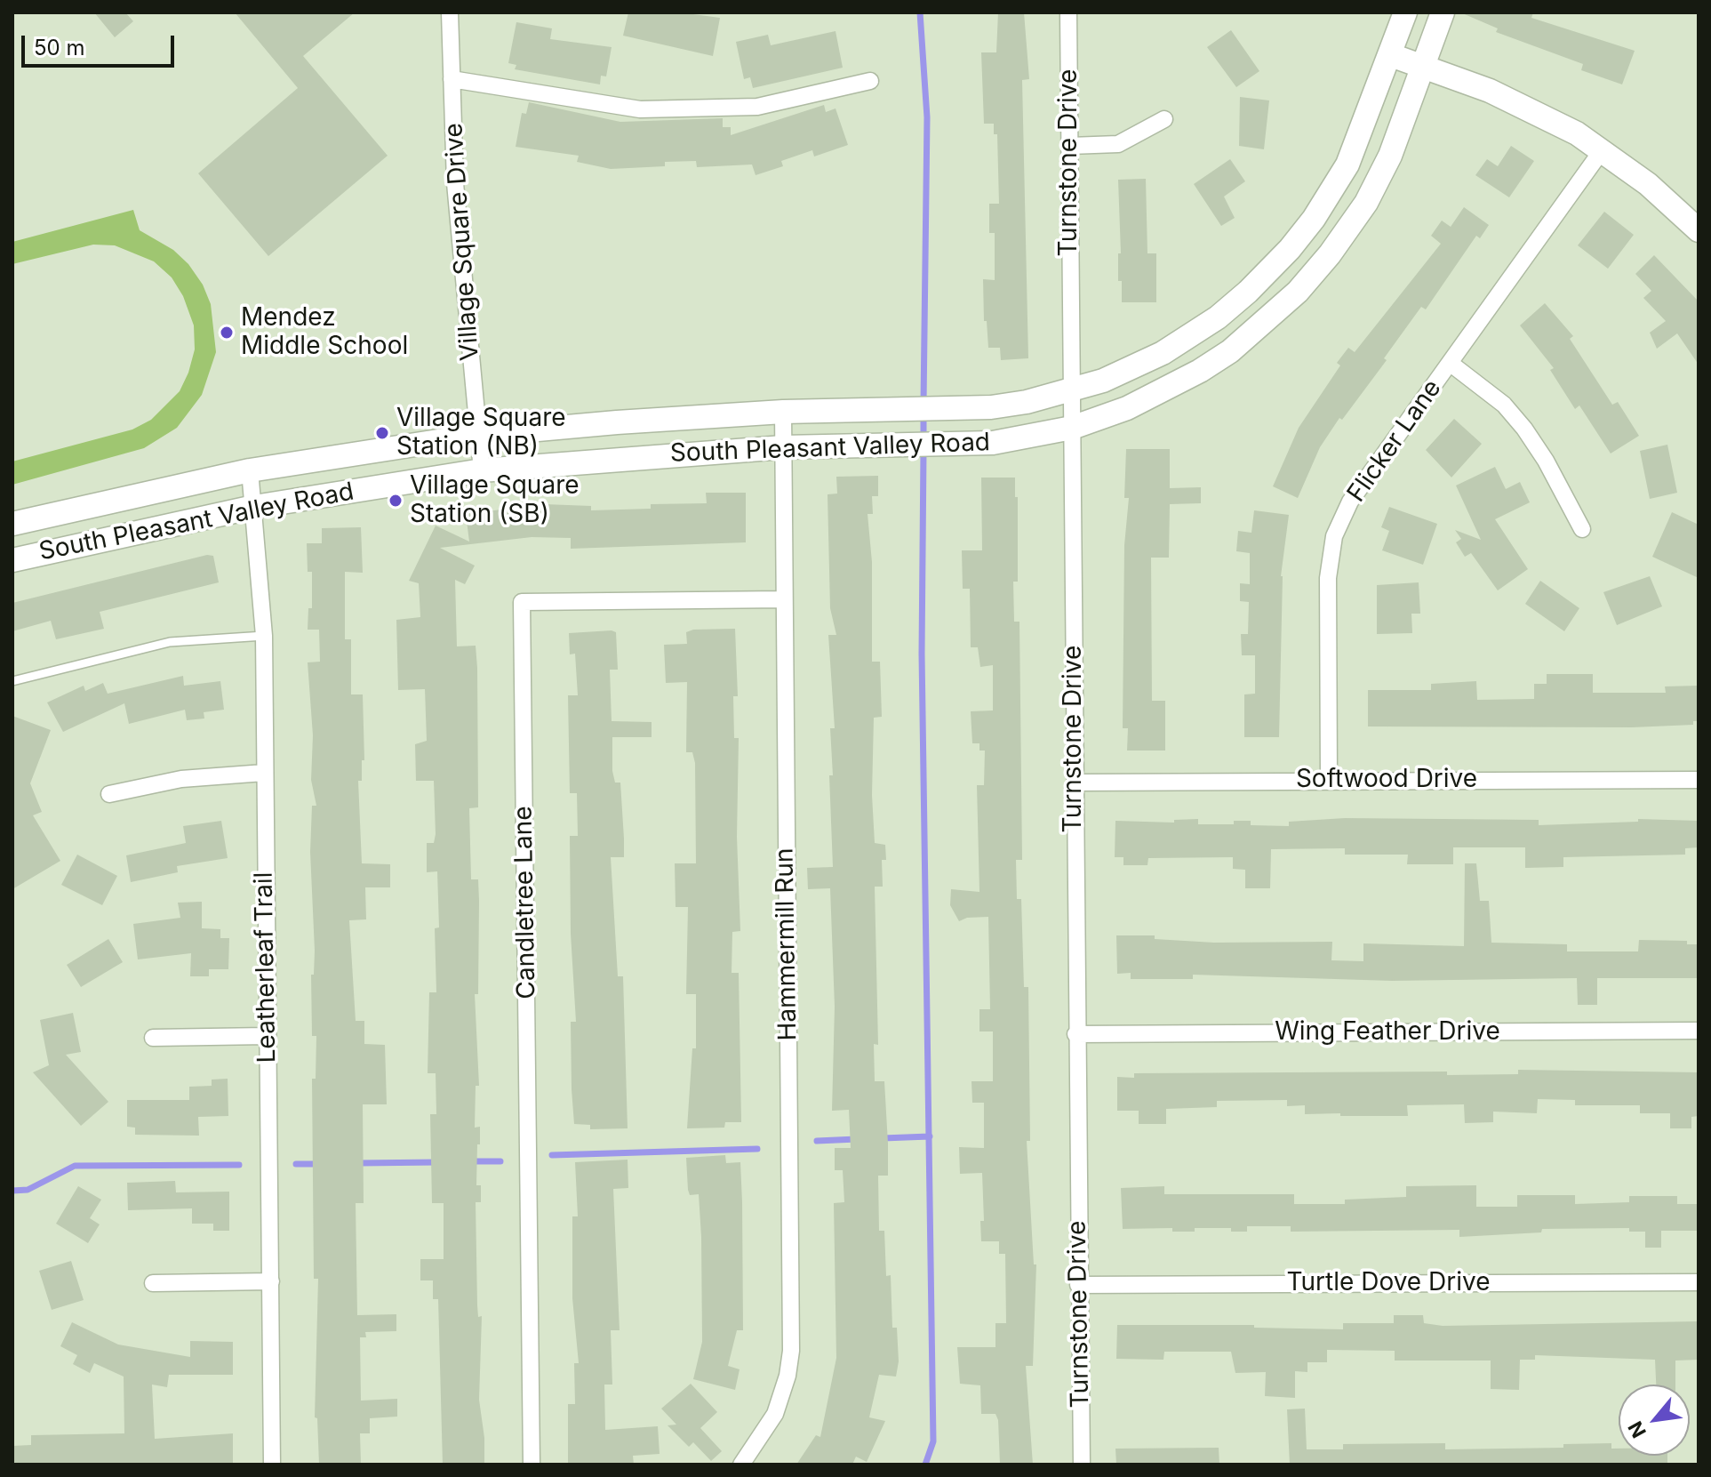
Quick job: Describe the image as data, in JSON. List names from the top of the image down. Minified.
{"streets":{"main road":["South Pleasant Valley Road"],"street":["Turnstone Drive","Village Square Drive","Flicker Lane","Softwood Drive","Candletree Lane","Hammermill Run","Leatherleaf Trail","Wing Feather Drive","Turtle Dove Drive"]},"crossings":[["Turnstone Drive","South Pleasant Valley Road"],["Turnstone Drive","Softwood Drive"],["Turnstone Drive","Wing Feather Drive"],["Turnstone Drive","Turtle Dove Drive"],["Village Square Drive","South Pleasant Valley Road"],["Flicker Lane","Softwood Drive"],["South Pleasant Valley Road","Hammermill Run"],["South Pleasant Valley Road","Leatherleaf Trail"],["Candletree Lane","Hammermill Run"]],"places":["Mendez Middle School","Village Square Station (NB)","Village Square Station (SB)"],"scale_bar":"50 m","north":"bottom left"}
